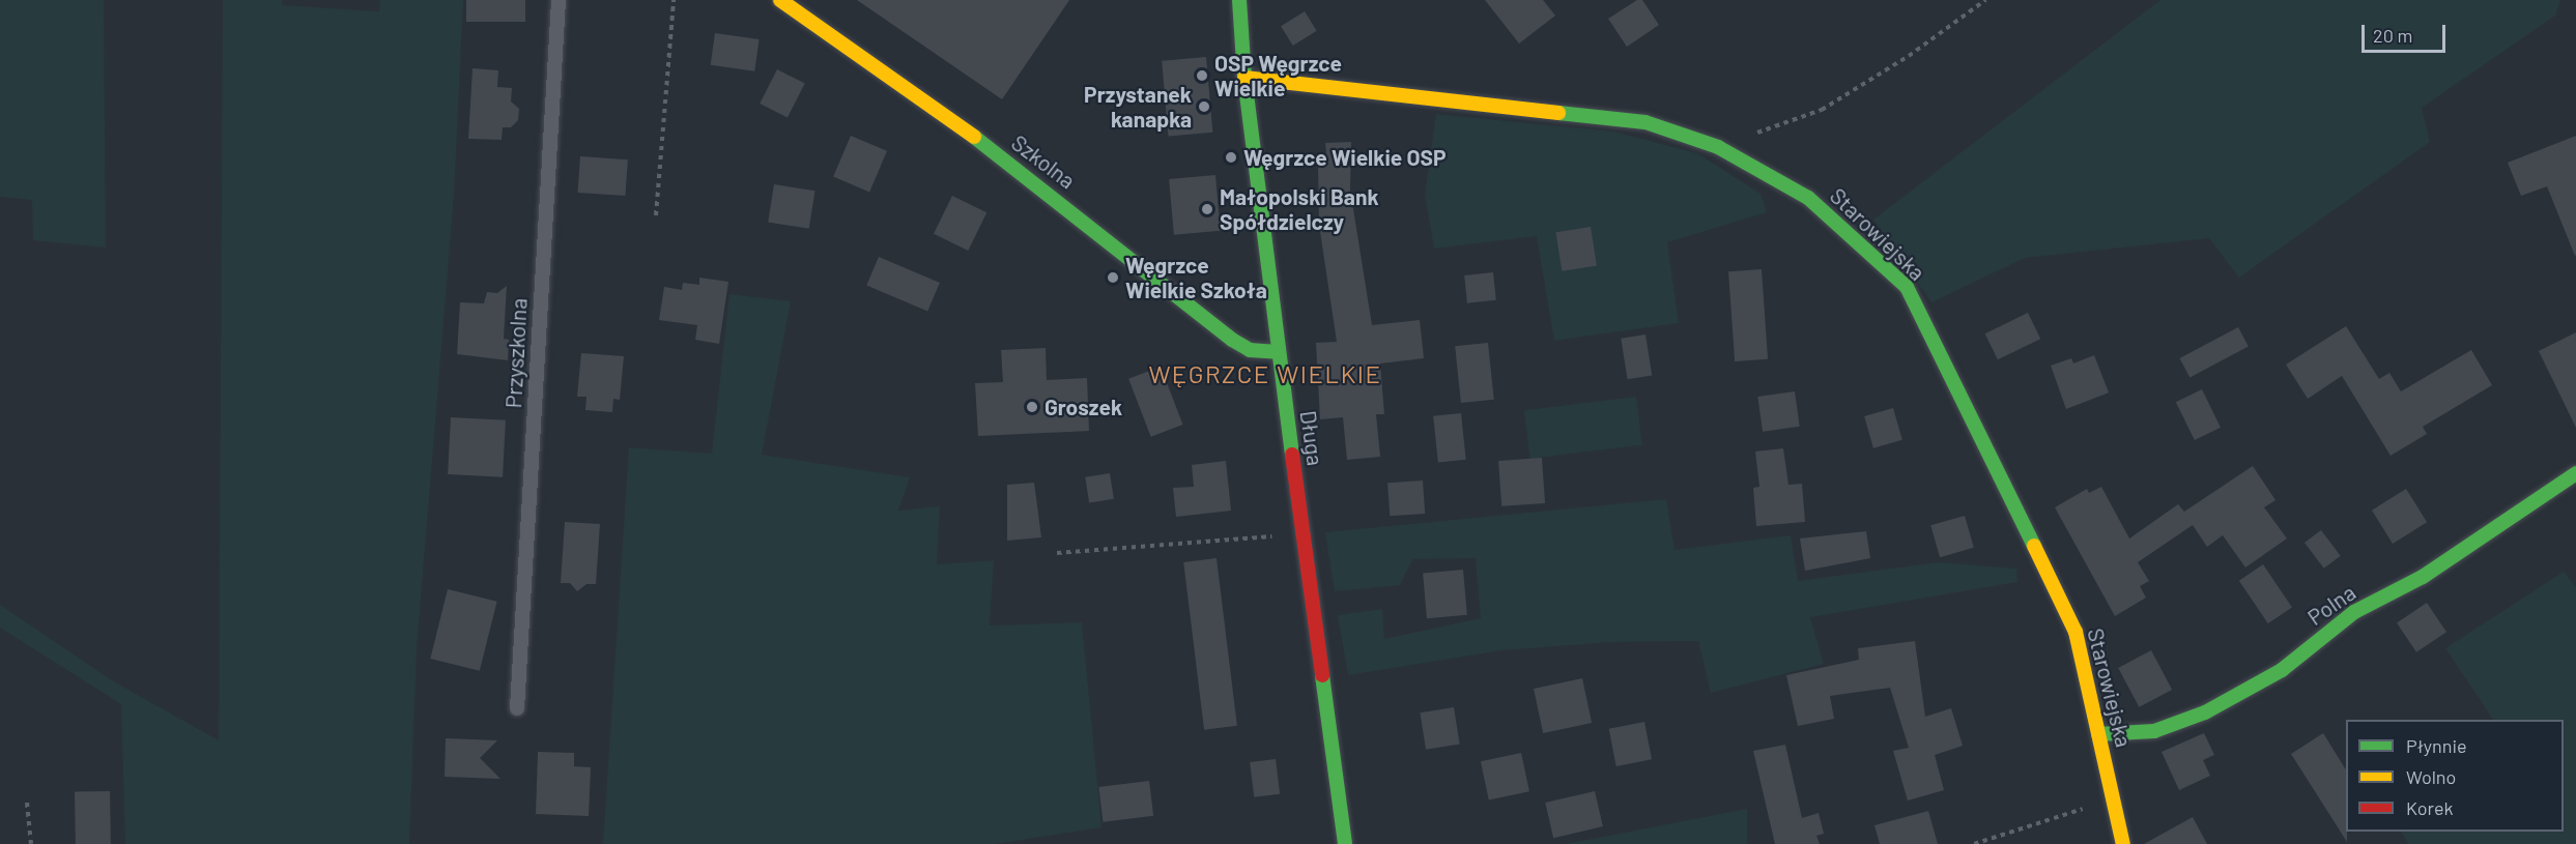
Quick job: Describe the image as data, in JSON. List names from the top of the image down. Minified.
{"streets":{"street":["Szkolna","Starowiejska","Długa","Polna"],"lane":["Przyszkolna"]},"crossings":[["Szkolna","Długa"],["Starowiejska","Długa"],["Starowiejska","Polna"]],"districts":["WĘGRZCE WIELKIE"],"places":["OSP Węgrzce Wielkie","Przystanek kanapka","Węgrzce Wielkie OSP","Małopolski Bank Spółdzielczy","Węgrzce Wielkie Szkoła","Groszek"],"legend":["Płynnie","Wolno","Korek"],"scale_bar":"20 m"}
